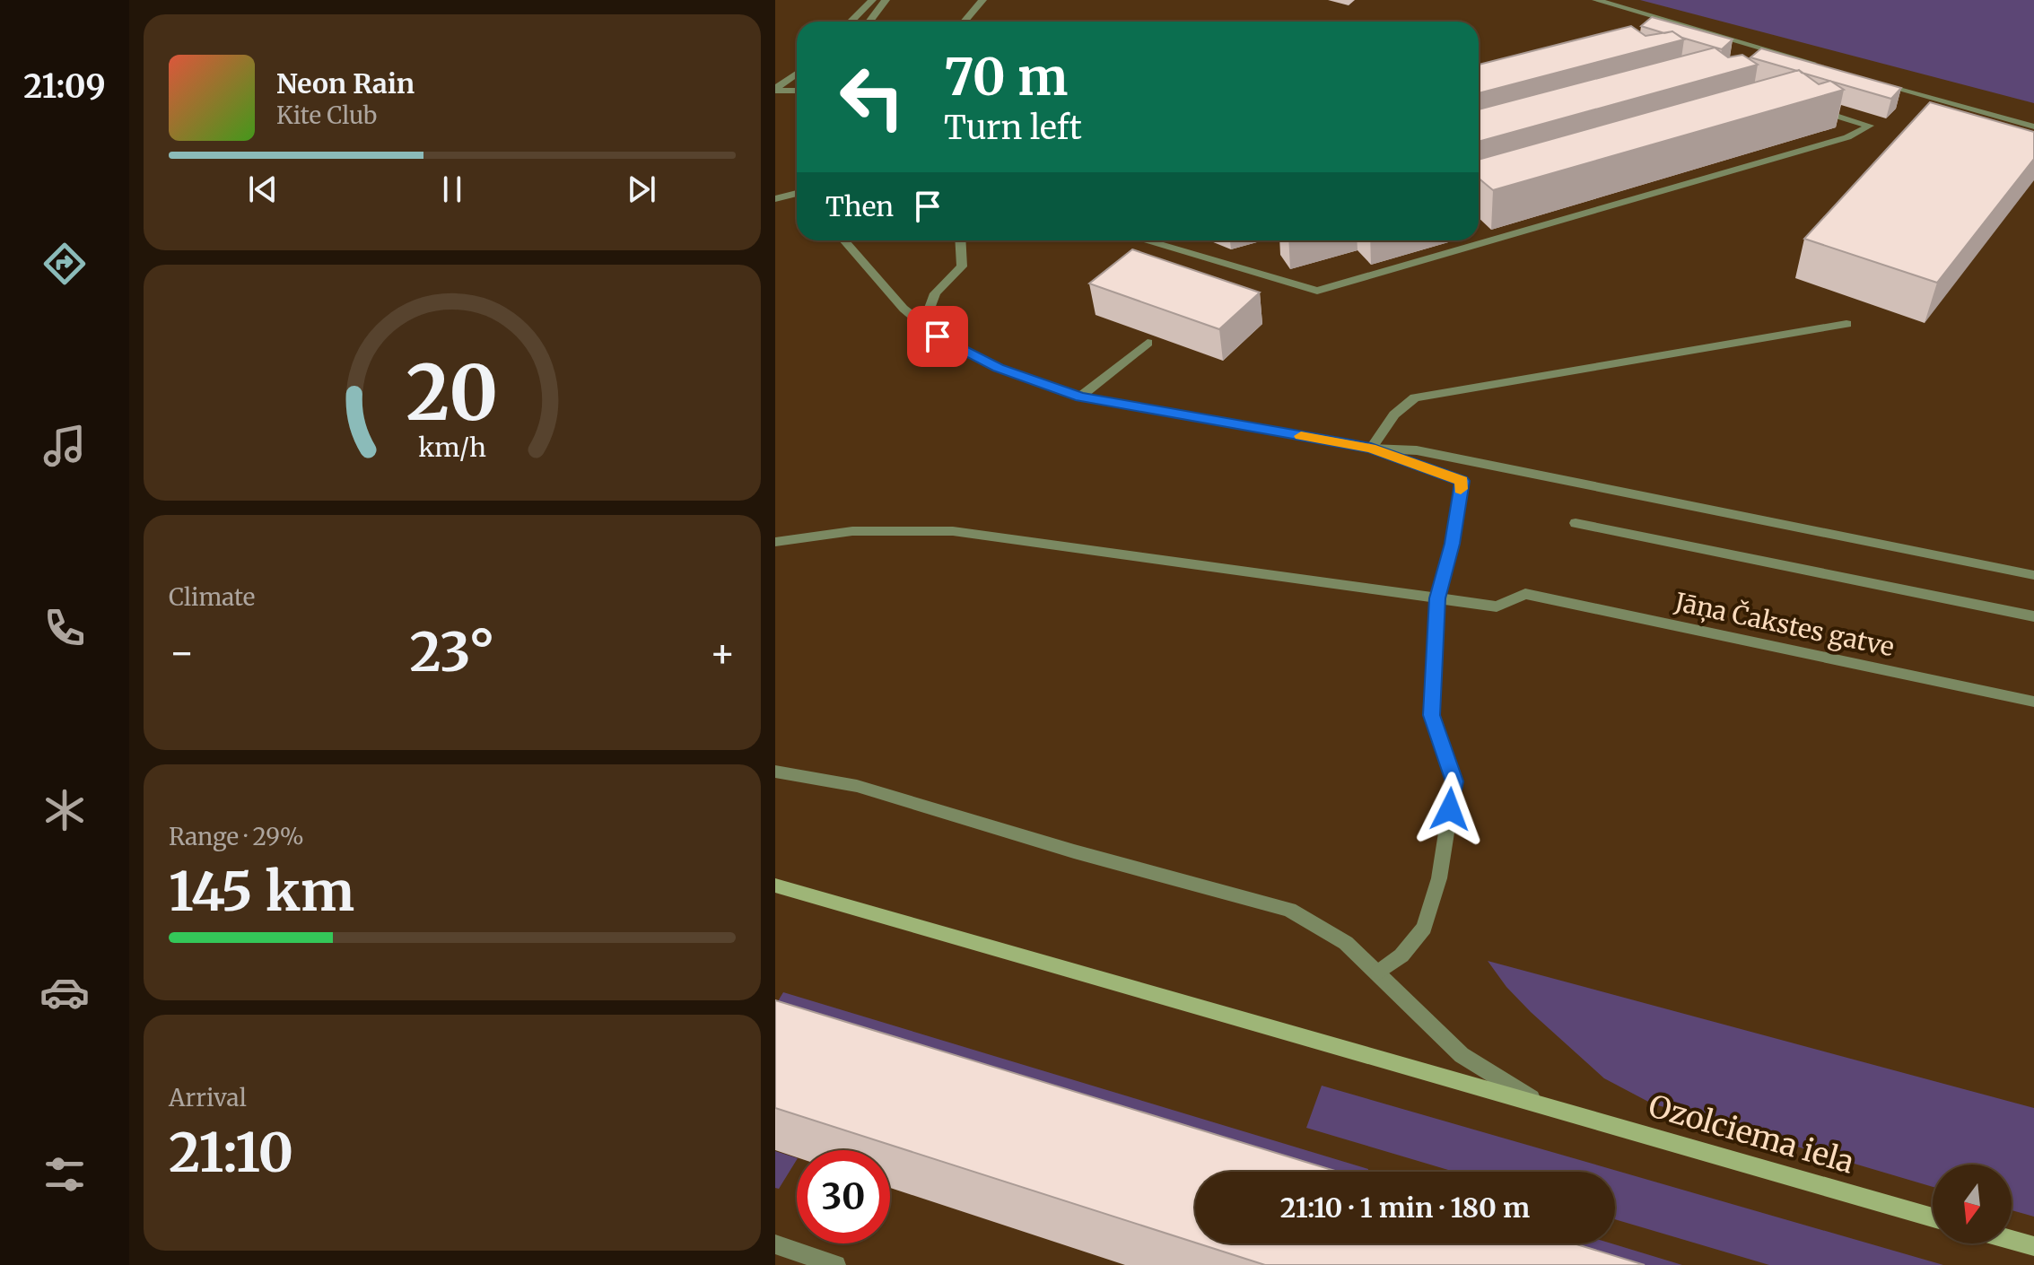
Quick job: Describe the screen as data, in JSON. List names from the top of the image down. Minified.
{"streets":{"street":["Jāņa Čakstes gatve","Ozolciema iela"]},"north":"bottom","page":{"tabs":"21:09","turn":["70 m","Turn left"],"song":["Neon Rain","Kite Club"],"then":"Then","tile":["Climate",["Range · 29%","145 km"],["Arrival","21:10"]],"heat":["−","23°","+"],"limit":"30","trip":"21:10 · 1 min · 180 m","gauge":["20","km/h"]}}
